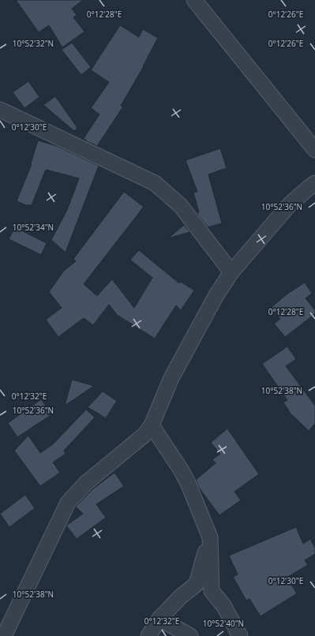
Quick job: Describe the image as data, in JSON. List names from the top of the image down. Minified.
{"coordinates":["0°12'28\"E","0°12'26\"E","10°52'32\"N","0°12'30\"E","10°52'36\"N","10°52'34\"N","10°52'38\"N","0°12'32\"E","10°52'40\"N"]}
